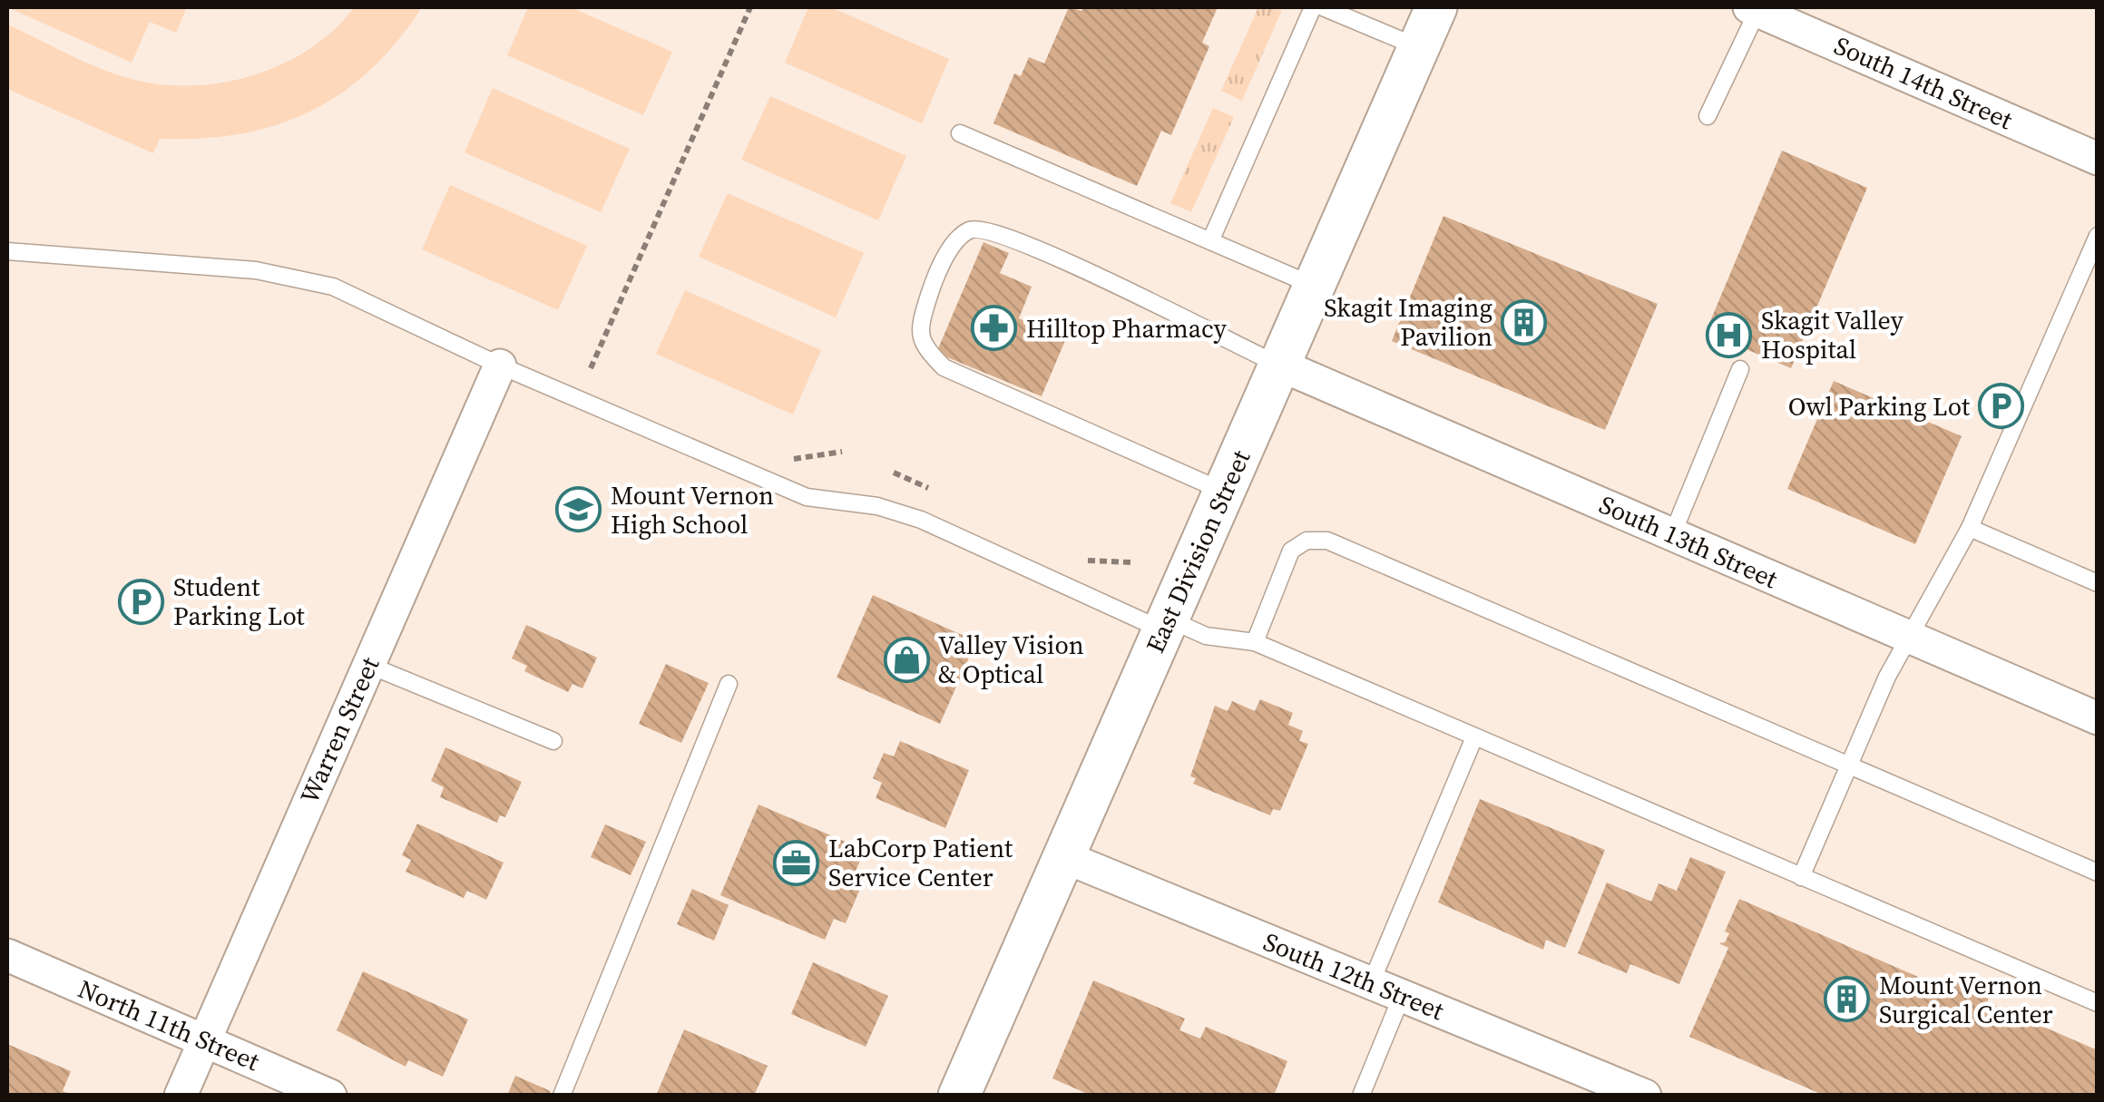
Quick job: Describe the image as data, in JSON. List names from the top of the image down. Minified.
{"streets":{"street":["South 14th Street","South 13th Street","East Division Street","Warren Street","South 12th Street","North 11th Street"]},"crossings":[["South 13th Street","East Division Street"],["East Division Street","South 12th Street"],["Warren Street","North 11th Street"]],"places":{"building":["Skagit Imaging Pavilion","Mount Vernon Surgical Center"],"pharmacy":["Hilltop Pharmacy"],"hospital":["Skagit Valley Hospital"],"parking":["Owl Parking Lot","Student Parking Lot"],"school or university":["Mount Vernon High School"],"shop":["Valley Vision & Optical"],"office":["LabCorp Patient Service Center"]}}
